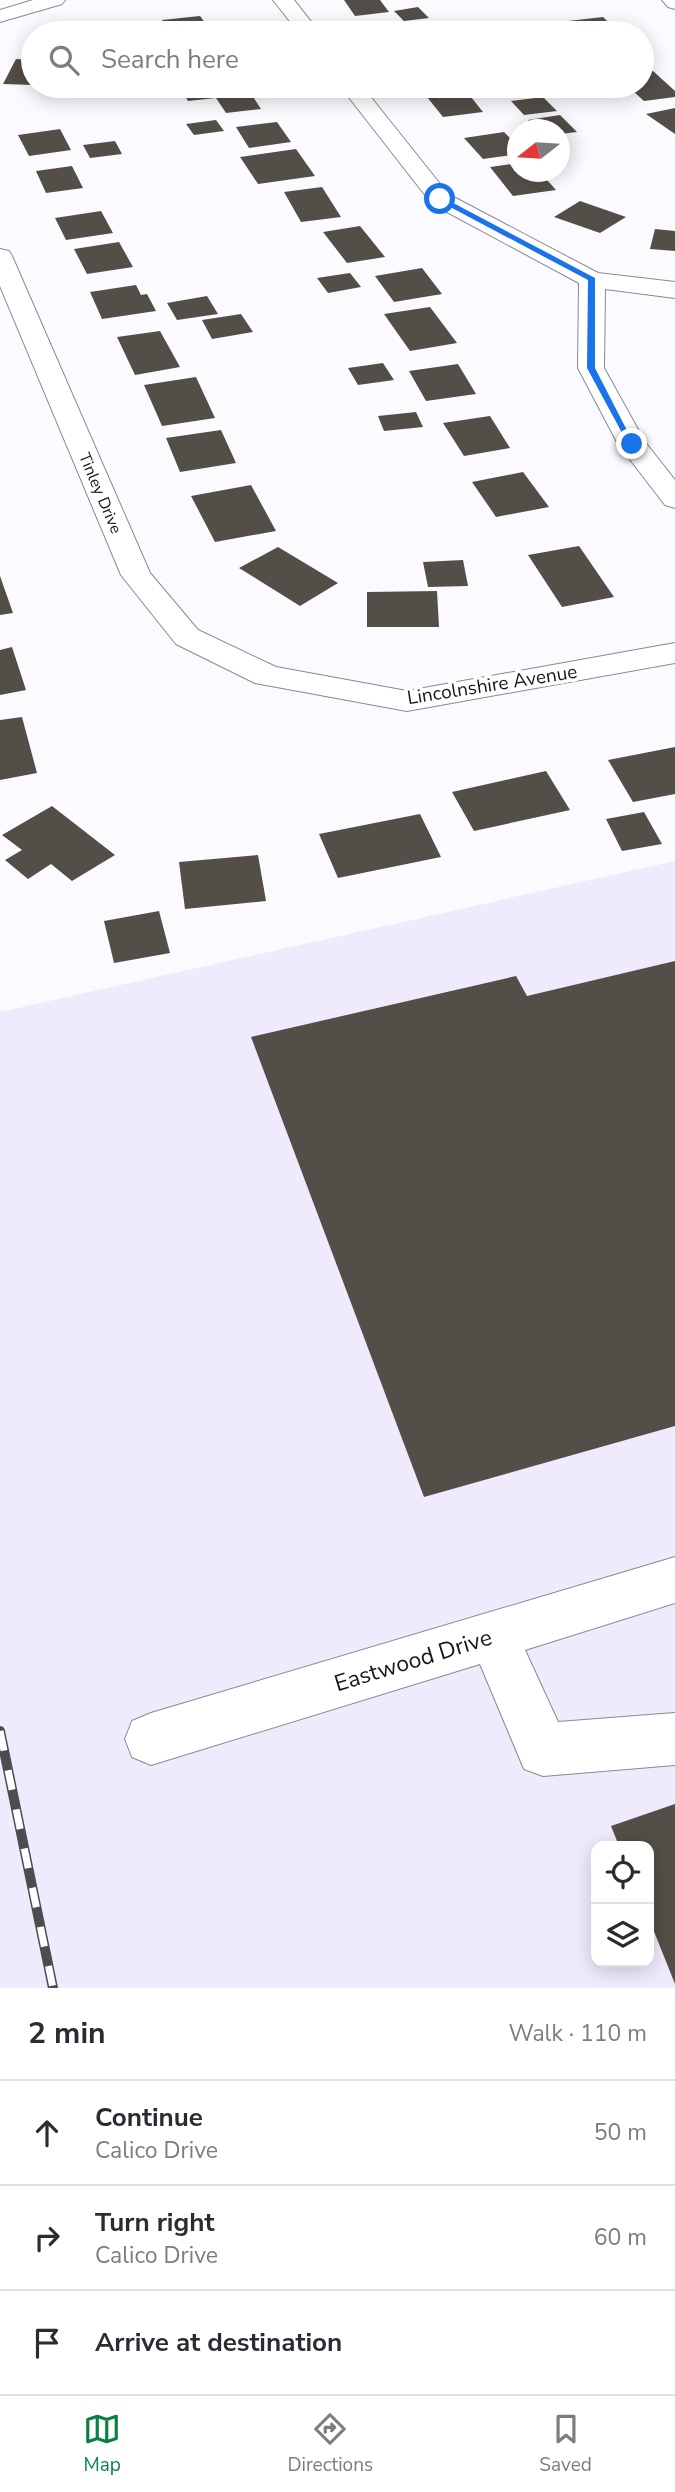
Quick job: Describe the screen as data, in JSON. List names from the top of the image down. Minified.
{"streets":{"street":["Tinley Drive","Lincolnshire Avenue","Eastwood Drive"]},"crossings":[["Tinley Drive","Lincolnshire Avenue"]],"north":"left","page":{"search":"Search here","heading":["2 min","Walk · 110 m"],"list":[["Continue","Calico Drive","50 m"],["Turn right","Calico Drive","60 m"],"Arrive at destination"],"nav":["Map","Directions","Saved"]}}
